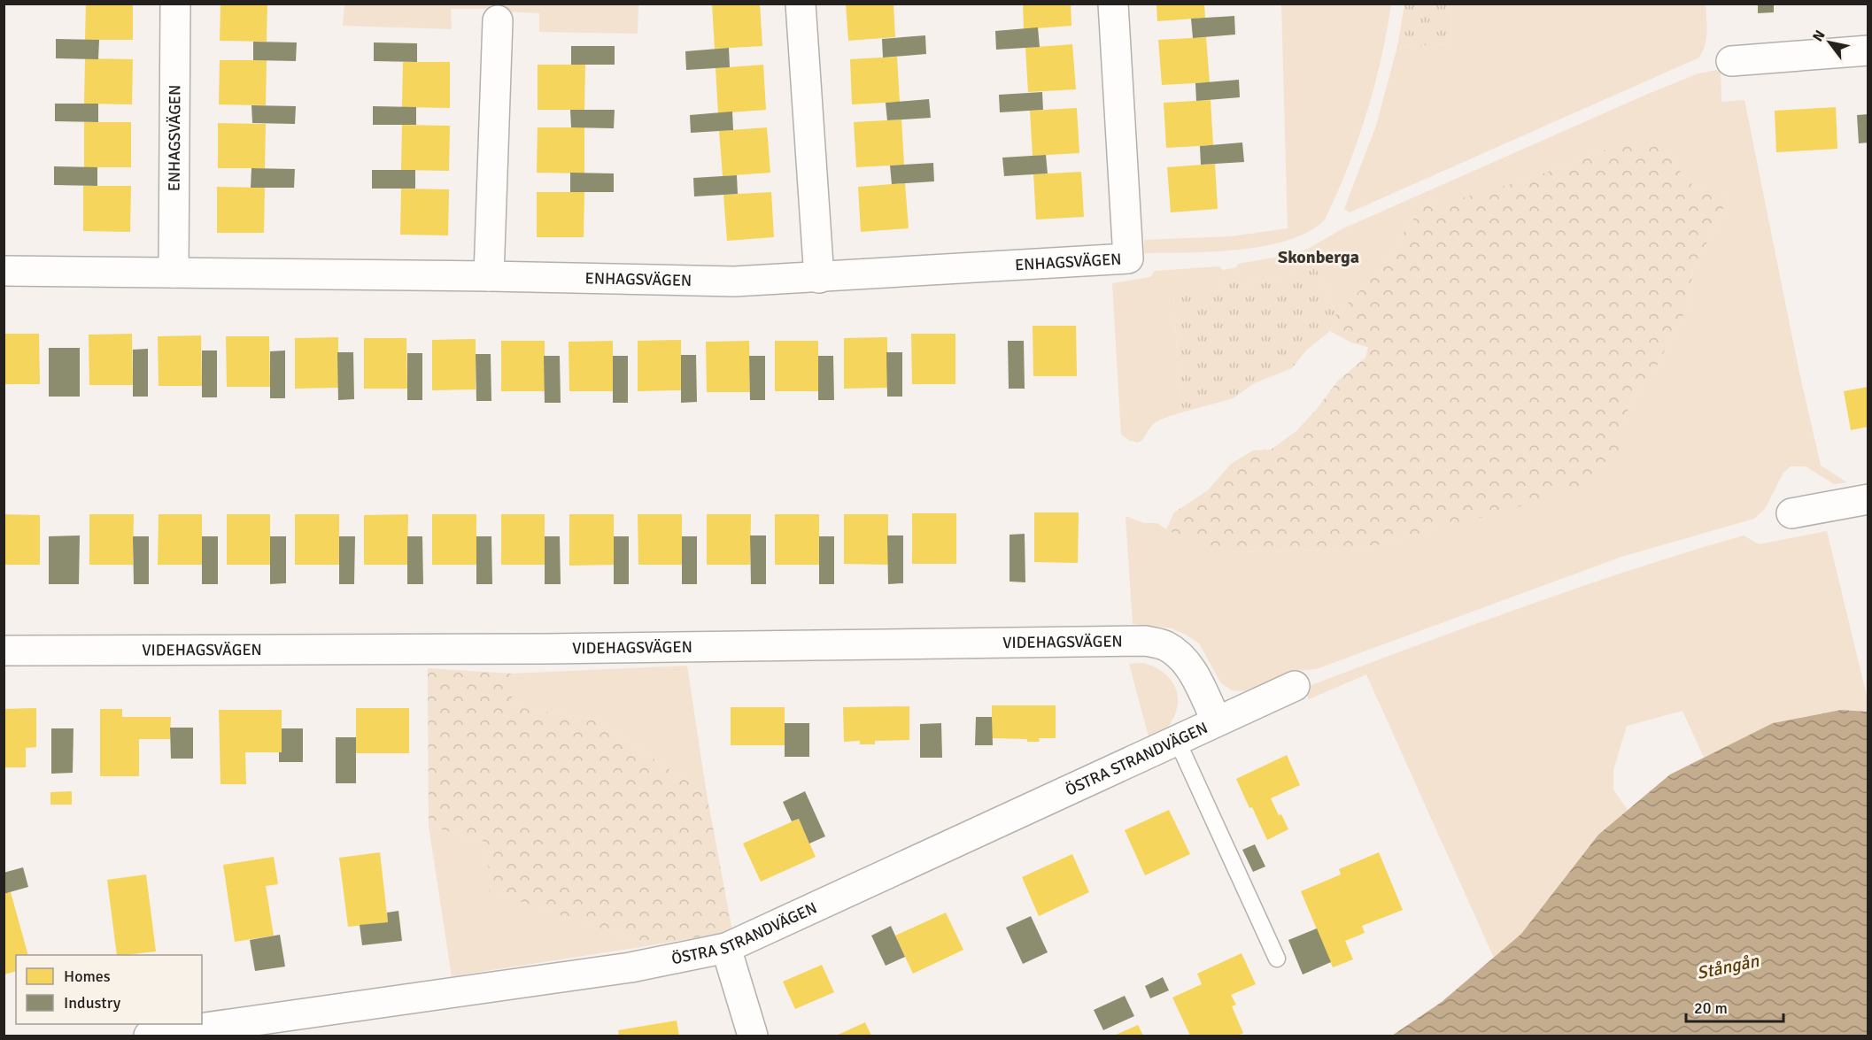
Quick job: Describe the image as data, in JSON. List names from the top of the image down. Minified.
{"streets":{"street":["ENHAGSVÄGEN","VIDEHAGSVÄGEN","ÖSTRA STRANDVÄGEN"]},"crossings":[["VIDEHAGSVÄGEN","ÖSTRA STRANDVÄGEN"]],"districts":["Skonberga"],"water":["Stångån"],"legend":["Homes","Industry"],"scale_bar":"20 m","north":"top left"}
